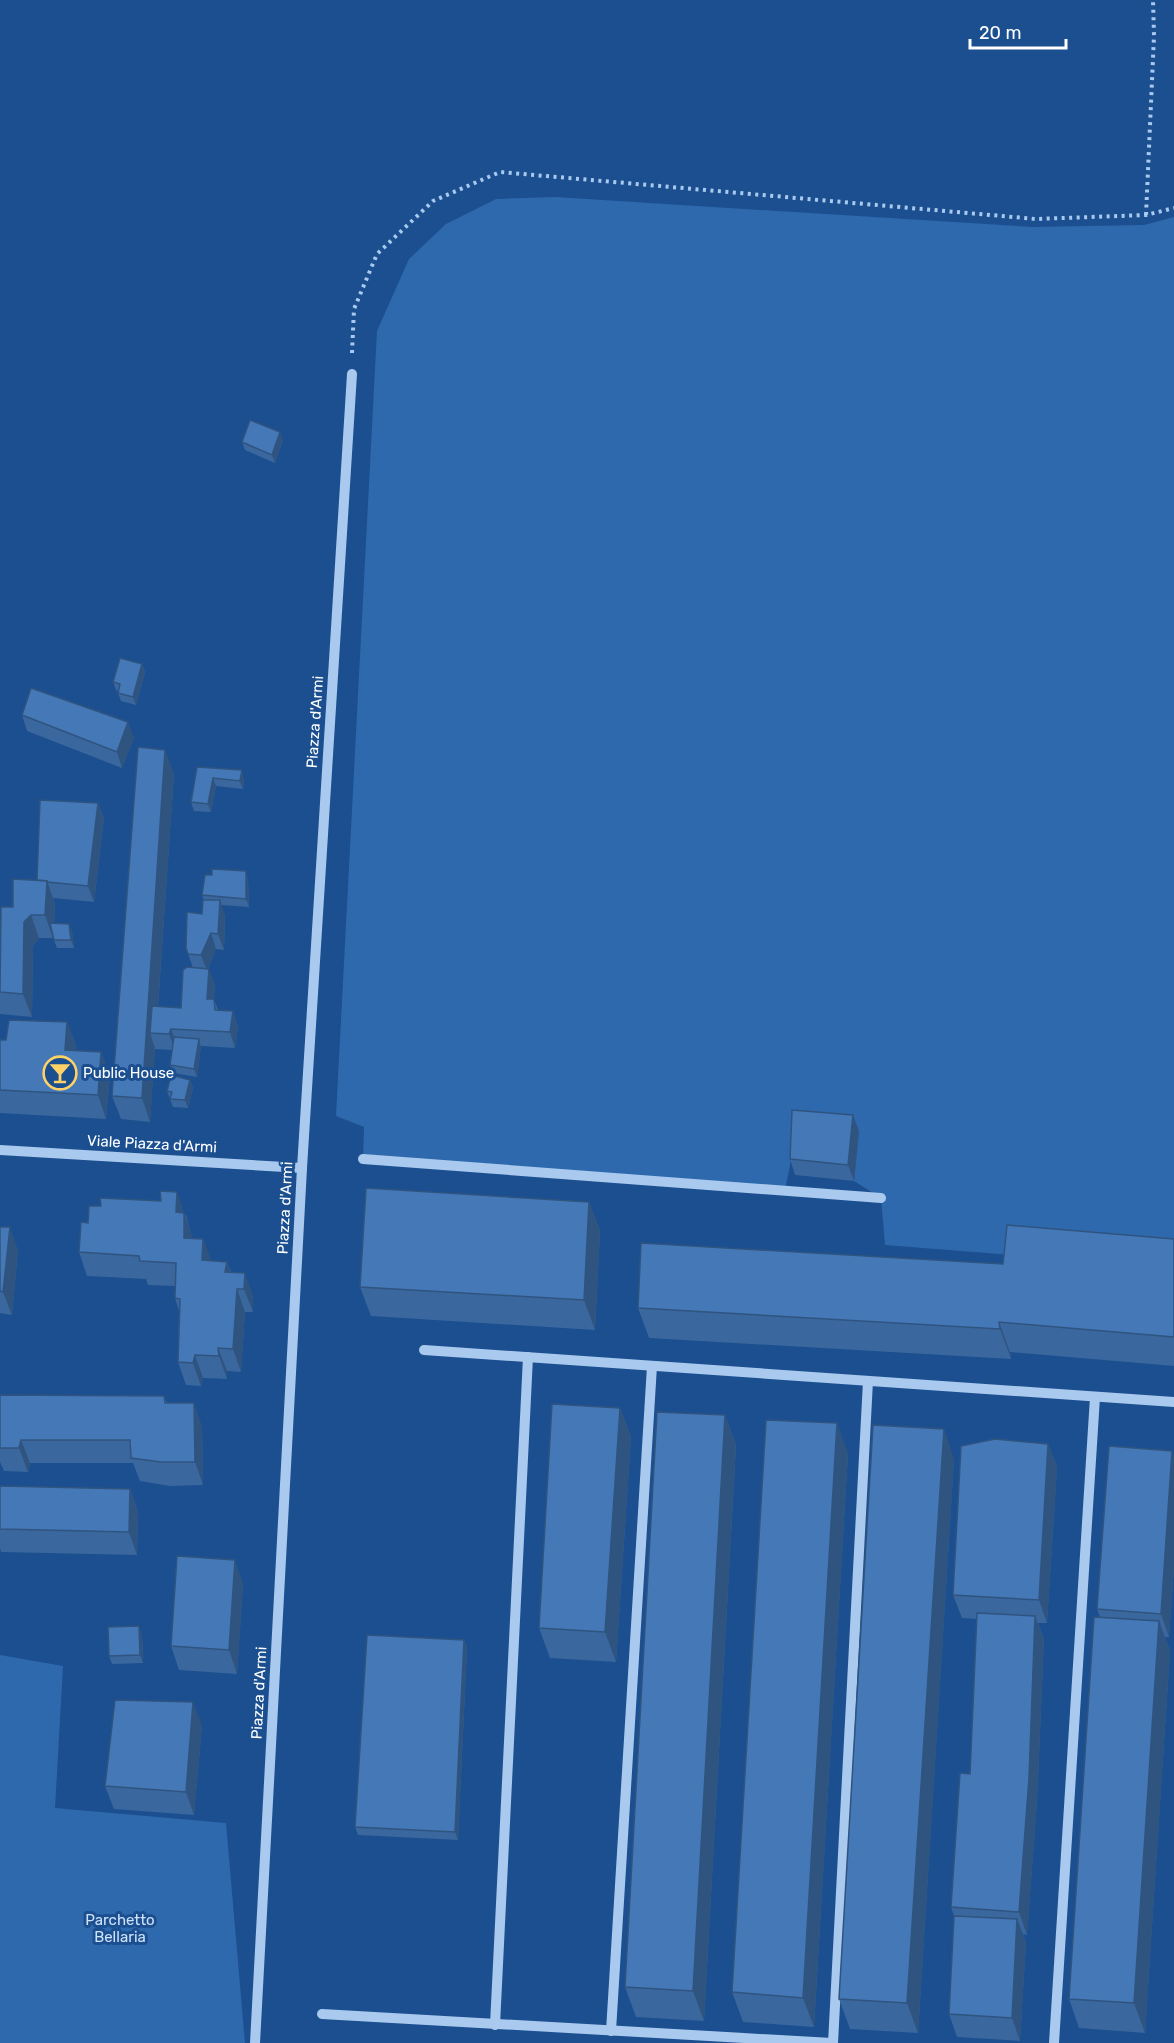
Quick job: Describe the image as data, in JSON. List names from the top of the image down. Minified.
{"streets":{"street":["Piazza d'Armi","Viale Piazza d'Armi"]},"crossings":[["Piazza d'Armi","Viale Piazza d'Armi"]],"parks":["Parchetto Bellaria"],"places":{"bar":["Public House"]},"scale_bar":"20 m"}
